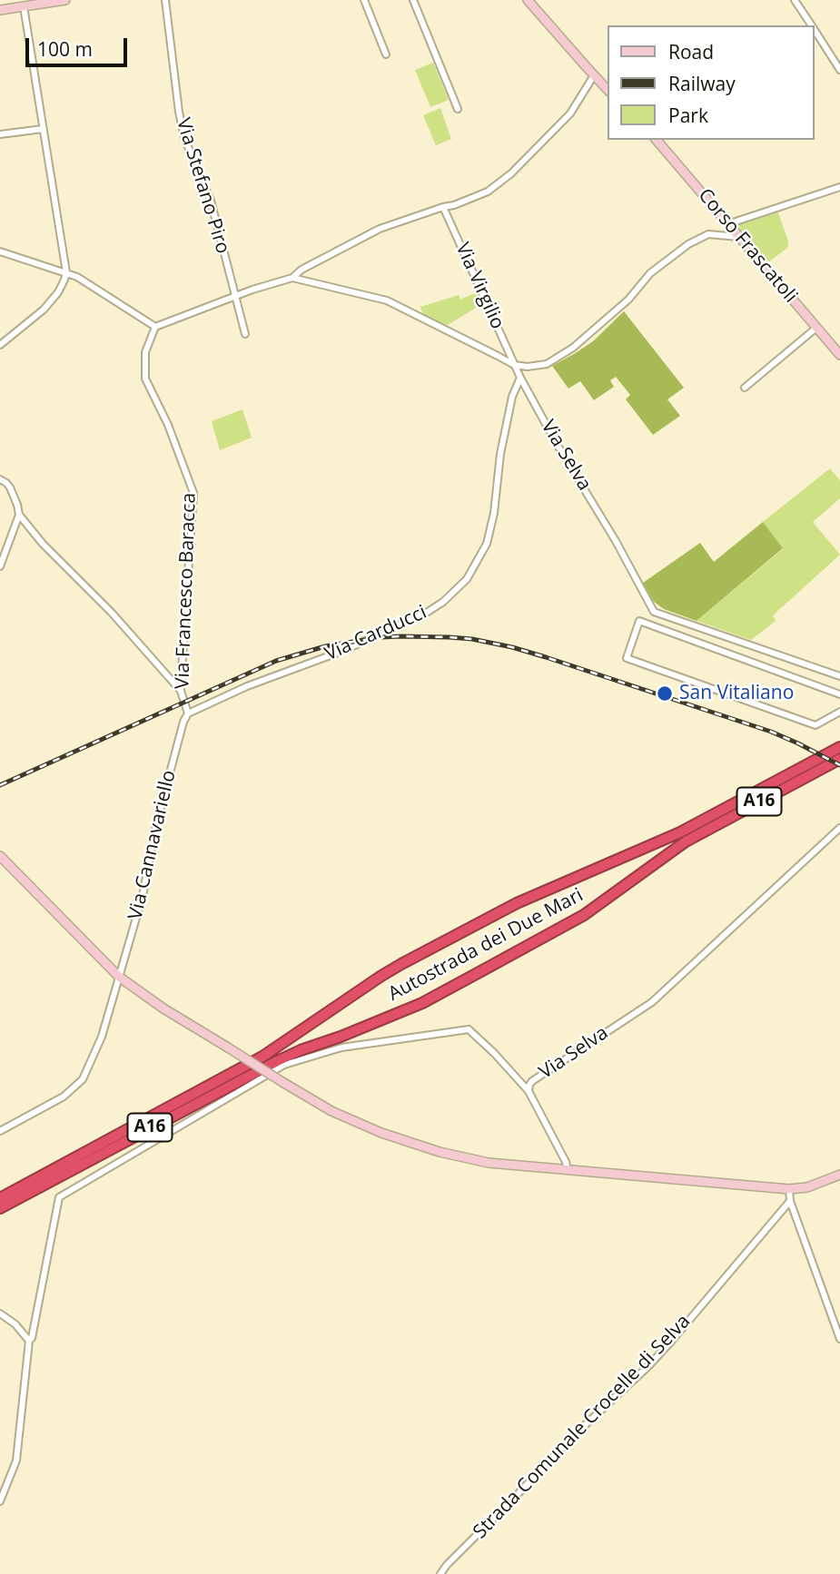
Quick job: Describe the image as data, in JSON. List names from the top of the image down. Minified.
{"streets":{"highway":["A16","Autostrada dei Due Mari"],"street":["Via Stefano Piro","Corso Frascatoli","Via Virgilio","Via Selva","Via Francesco Baracca","Via Carducci","Via Cannavariello","Strada Comunale Crocelle di Selva"]},"crossings":[["Via Virgilio","Via Selva"],["Via Selva","Via Carducci"],["Via Francesco Baracca","Via Carducci"],["Via Francesco Baracca","Via Cannavariello"],["Via Carducci","Via Cannavariello"]],"places":["San Vitaliano"],"legend":["Road","Railway","Park"],"scale_bar":"100 m"}
